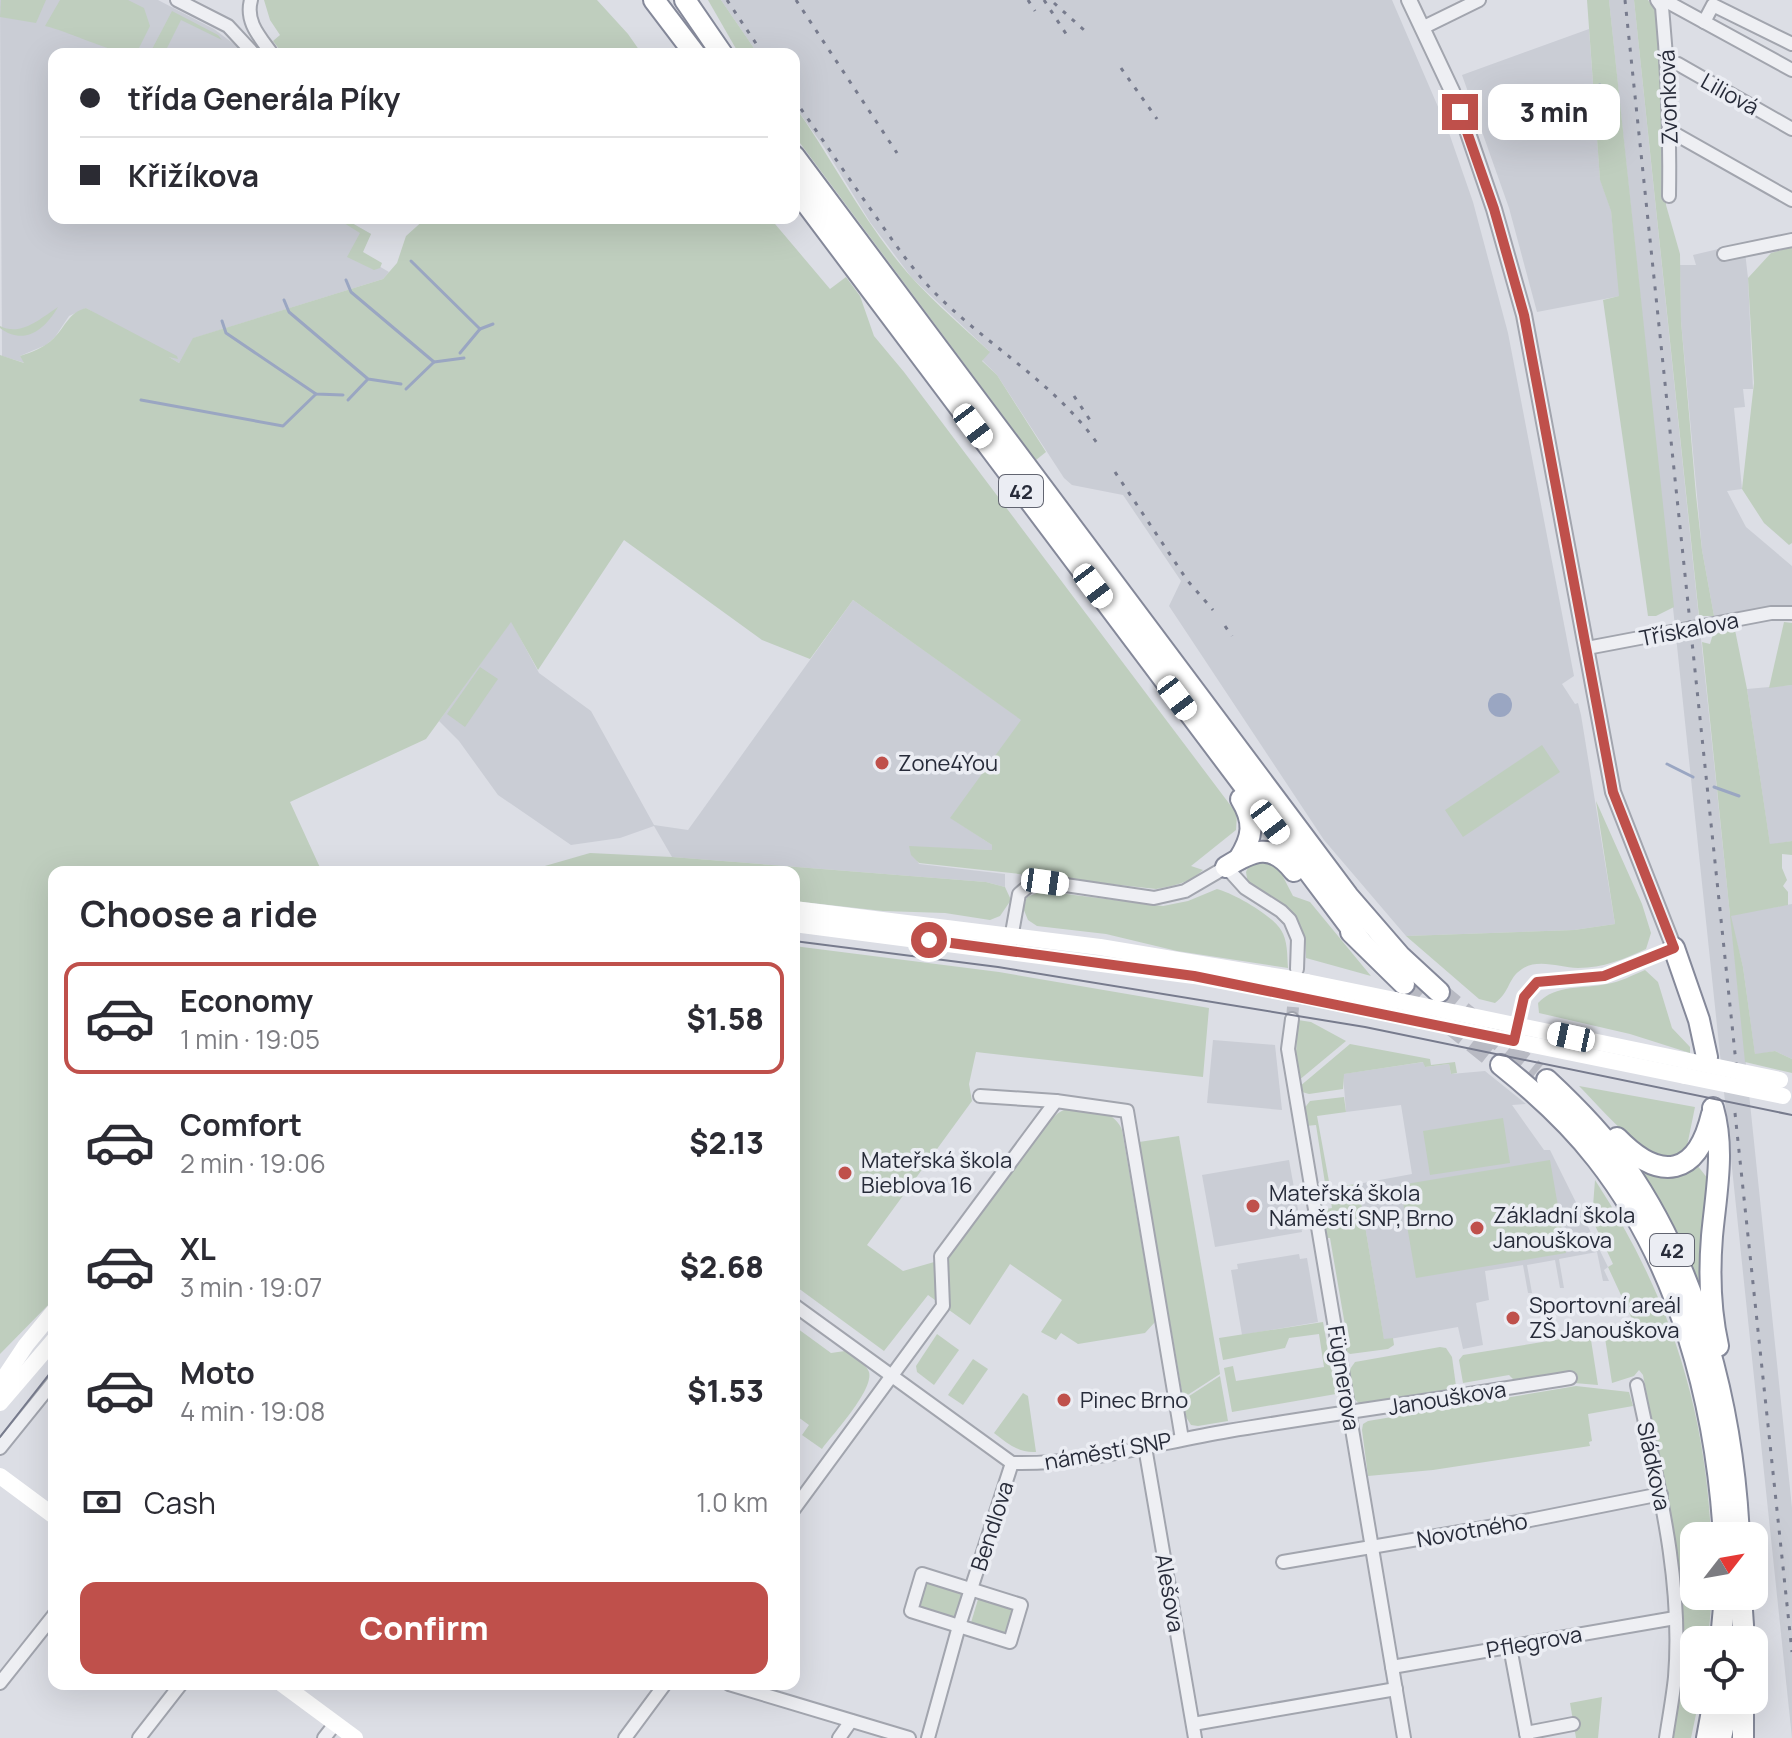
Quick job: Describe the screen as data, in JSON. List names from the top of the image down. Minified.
{"streets":{"highway":["42"],"street":["Liliová","Zvonková","Třískalova","Fügnerova","Janouškova","náměstí SNP","Sládkova","Bendlova","Novotného","Alešova","Pflegrova"]},"crossings":[["Liliová","Zvonková"],["42","Fügnerova"],["Fügnerova","Janouškova"],["Fügnerova","Novotného"],["Fügnerova","Pflegrova"],["Janouškova","náměstí SNP"],["náměstí SNP","Bendlova"],["náměstí SNP","Alešova"],["Sládkova","Novotného"],["Sládkova","Pflegrova"]],"places":["Zone4You","Mateřská škola Bieblova 16","Mateřská škola Náměstí SNP, Brno","Základní škola Janouškova","Sportovní areál ZŠ Janouškova","Pinec Brno"],"north":"top right","page":{"banner":["třída Generála Píky","Křižíkova"],"bubble":"3 min","heading":"Choose a ride","list":[{"name":"Economy","note":"1 min · 19:05","value":"$1.58"},{"name":"Comfort","note":"2 min · 19:06","value":"$2.13"},{"name":"XL","note":"3 min · 19:07","value":"$2.68"},{"name":"Moto","note":"4 min · 19:08","value":"$1.53"}],"pay":["Cash","1.0 km"],"buttons":"Confirm"}}
